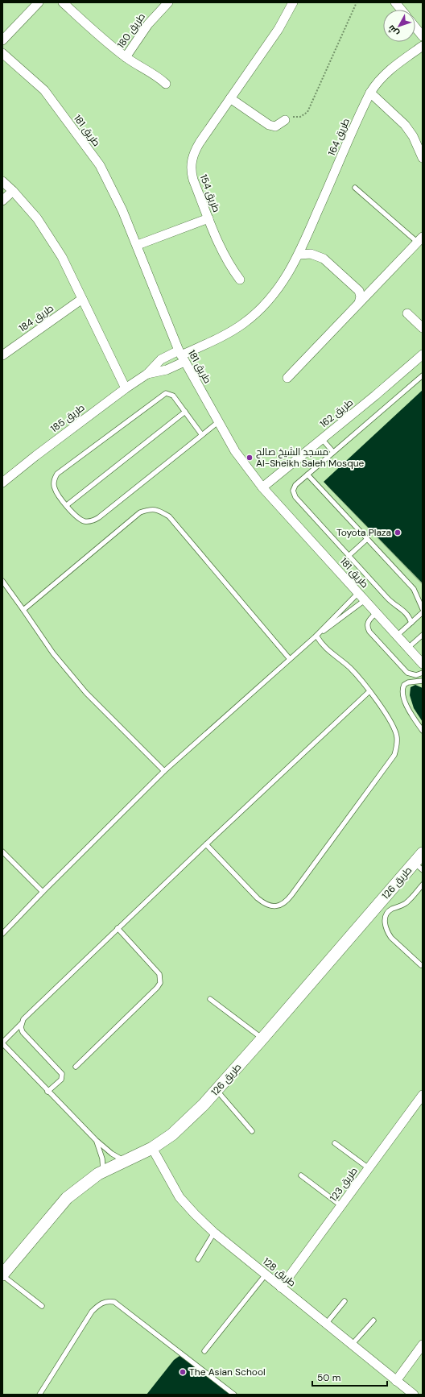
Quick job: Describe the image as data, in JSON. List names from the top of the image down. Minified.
{"streets":{"street":["طريق 180","طريق 181","طريق 164","طريق 154","طريق 184","طريق 162","طريق 185","طريق 126","طريق 123","طريق 128"]},"crossings":[["طريق 181","طريق 164"],["طريق 181","طريق 162"],["طريق 181","طريق 185"],["طريق 164","طريق 185"],["طريق 126","طريق 128"],["طريق 123","طريق 128"]],"places":["مسجد الشيخ صالح Al-Sheikh Saleh Mosque","Toyota Plaza","The Asian School"],"scale_bar":"50 m","north":"bottom left"}
